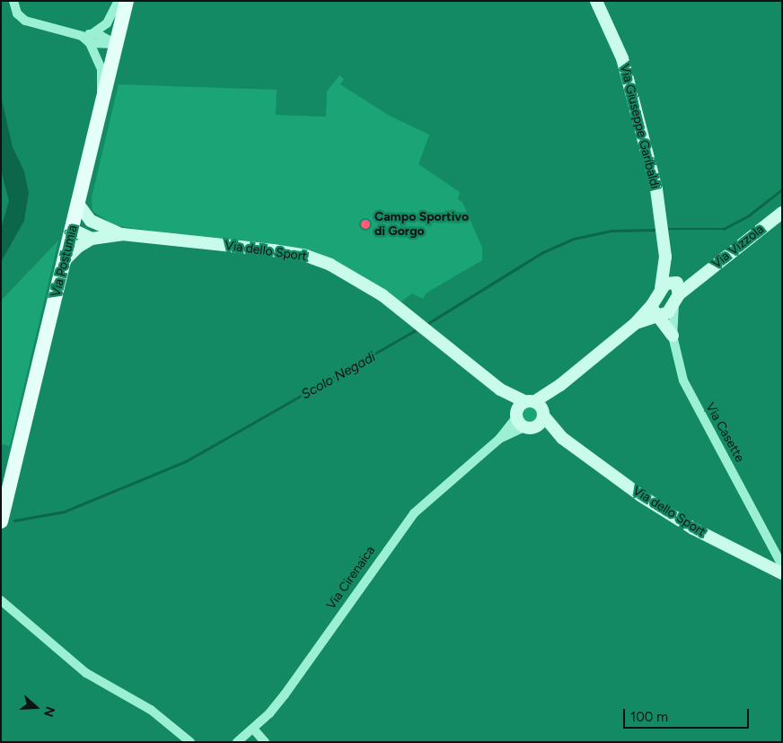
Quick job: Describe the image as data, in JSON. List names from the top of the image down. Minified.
{"streets":{"main road":["Via Postumia"],"street":["Via Giuseppe Garibaldi","Via Vizzola","Via dello Sport","Via Casette","Via Cirenaica"]},"crossings":[["Via Vizzola","Via Casette"],["Via dello Sport","Via Cirenaica"]],"water":["Scolo Negadi"],"places":["Campo Sportivo di Gorgo"],"scale_bar":"100 m","north":"right"}
